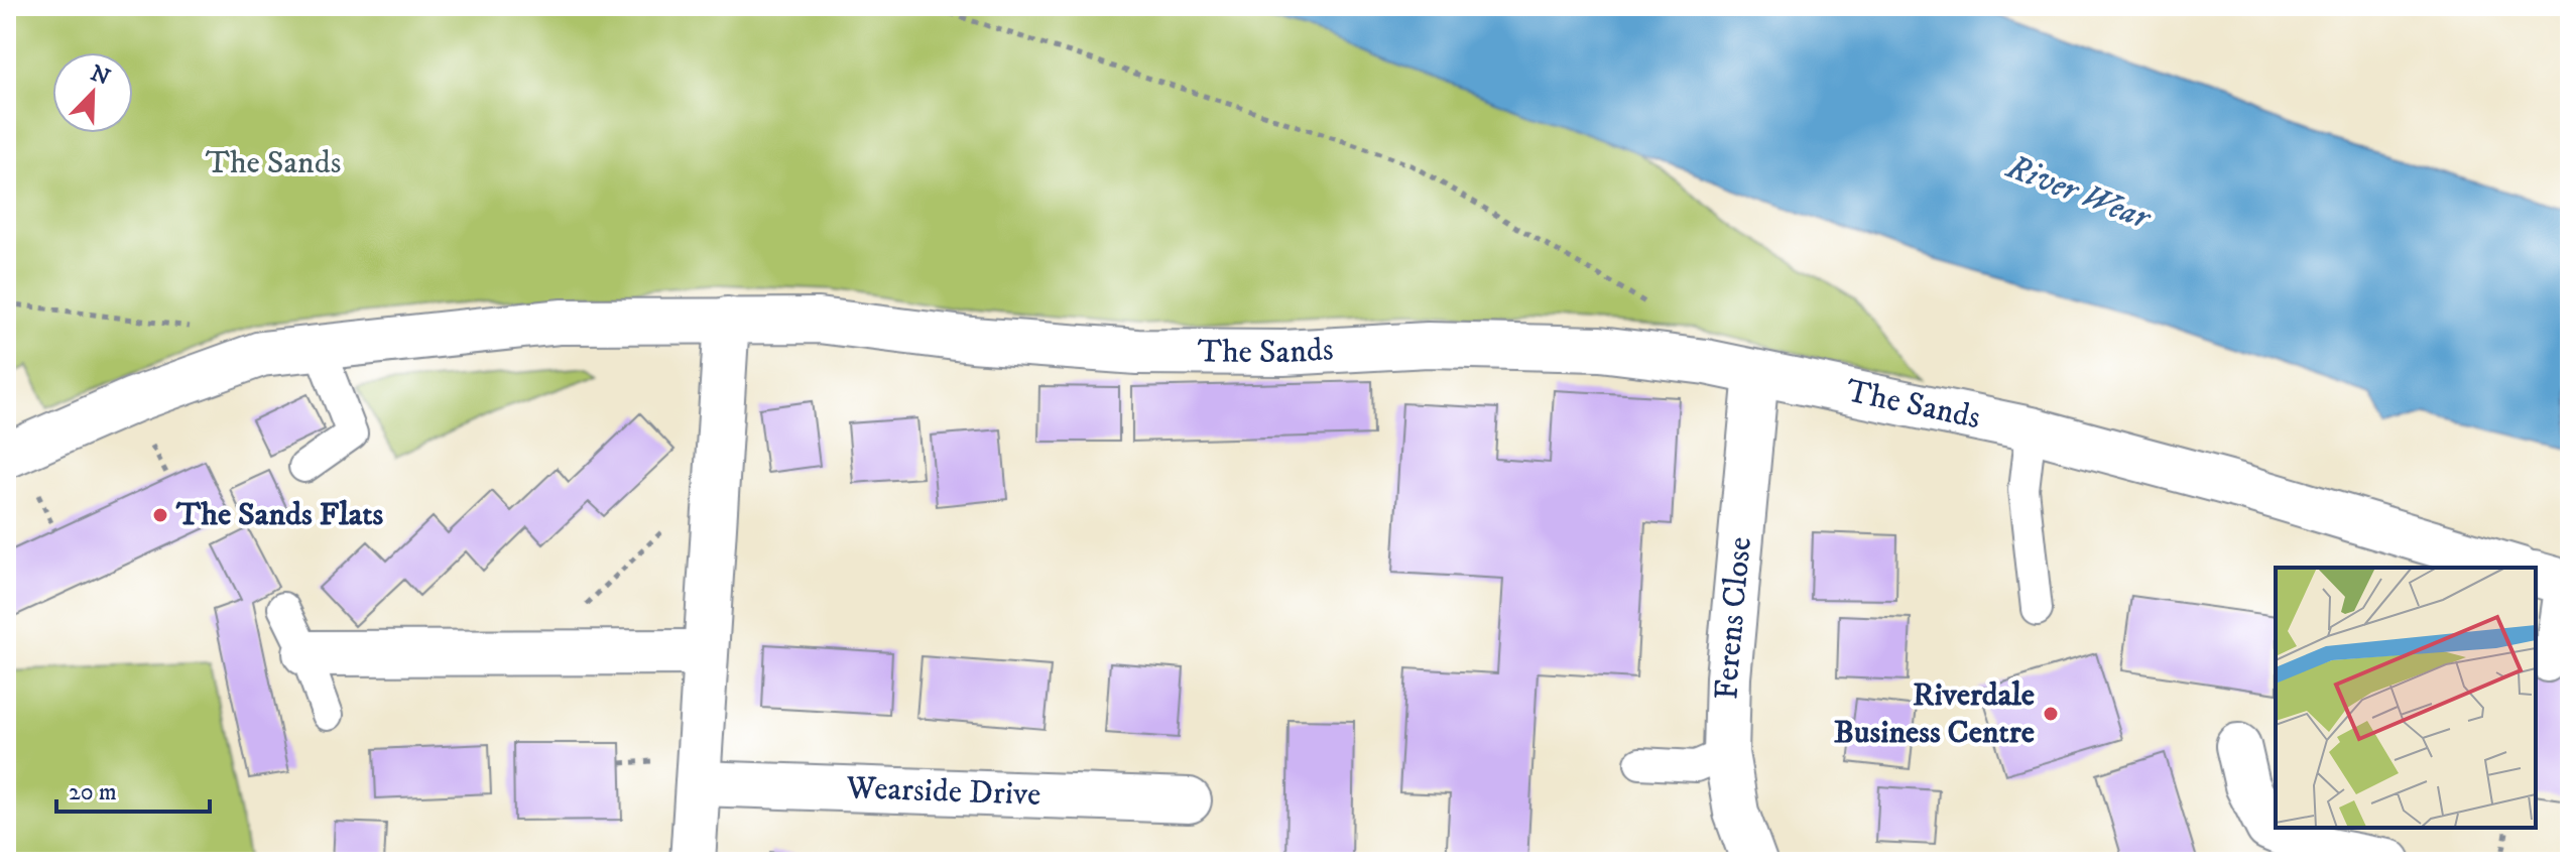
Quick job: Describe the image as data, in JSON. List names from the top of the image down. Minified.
{"streets":{"street":["The Sands","Ferens Close","Wearside Drive"]},"crossings":[["The Sands","Ferens Close"]],"water":["River Wear"],"parks":["The Sands"],"places":["The Sands Flats","Riverdale Business Centre"],"scale_bar":"20 m","north":"top right"}
